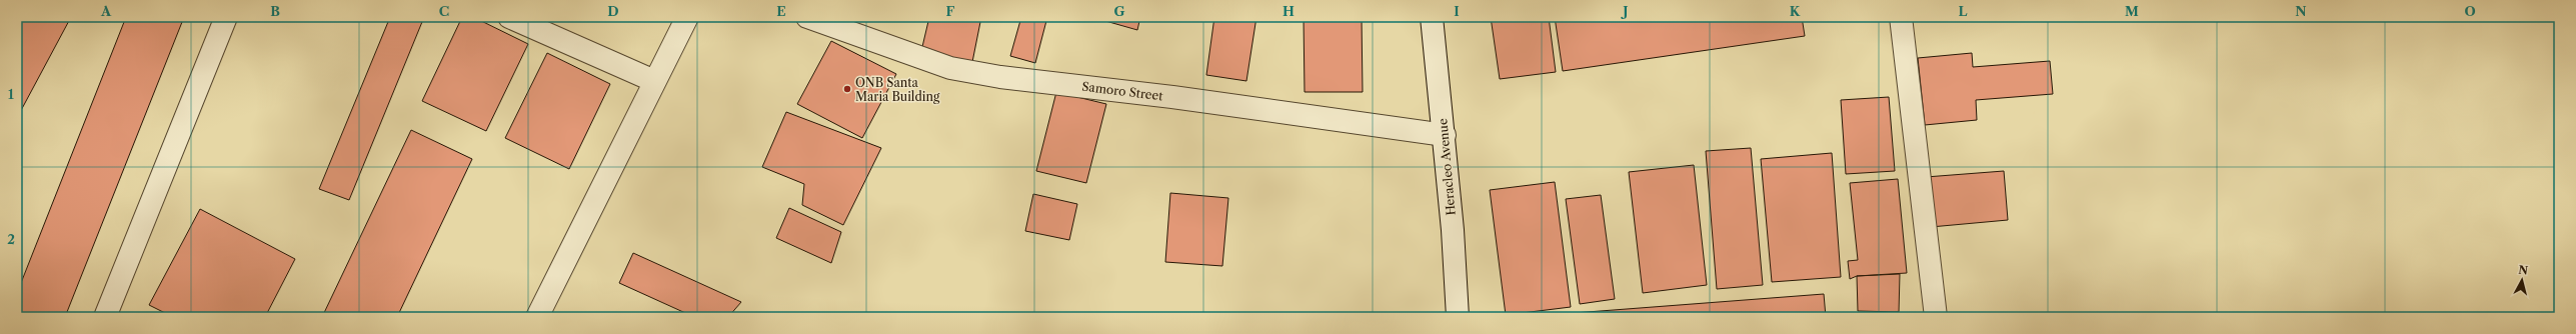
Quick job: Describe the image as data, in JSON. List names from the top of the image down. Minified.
{"streets":{"street":["Samoro Street","Heracleo Avenue"]},"crossings":[["Samoro Street","Heracleo Avenue"]],"places":["ONB Santa Maria Building"],"north":"top","grid":{"columns":["A","B","C","D","E","F","G","H","I","J","K","L","M","N","O"],"rows":["1","2"]}}
